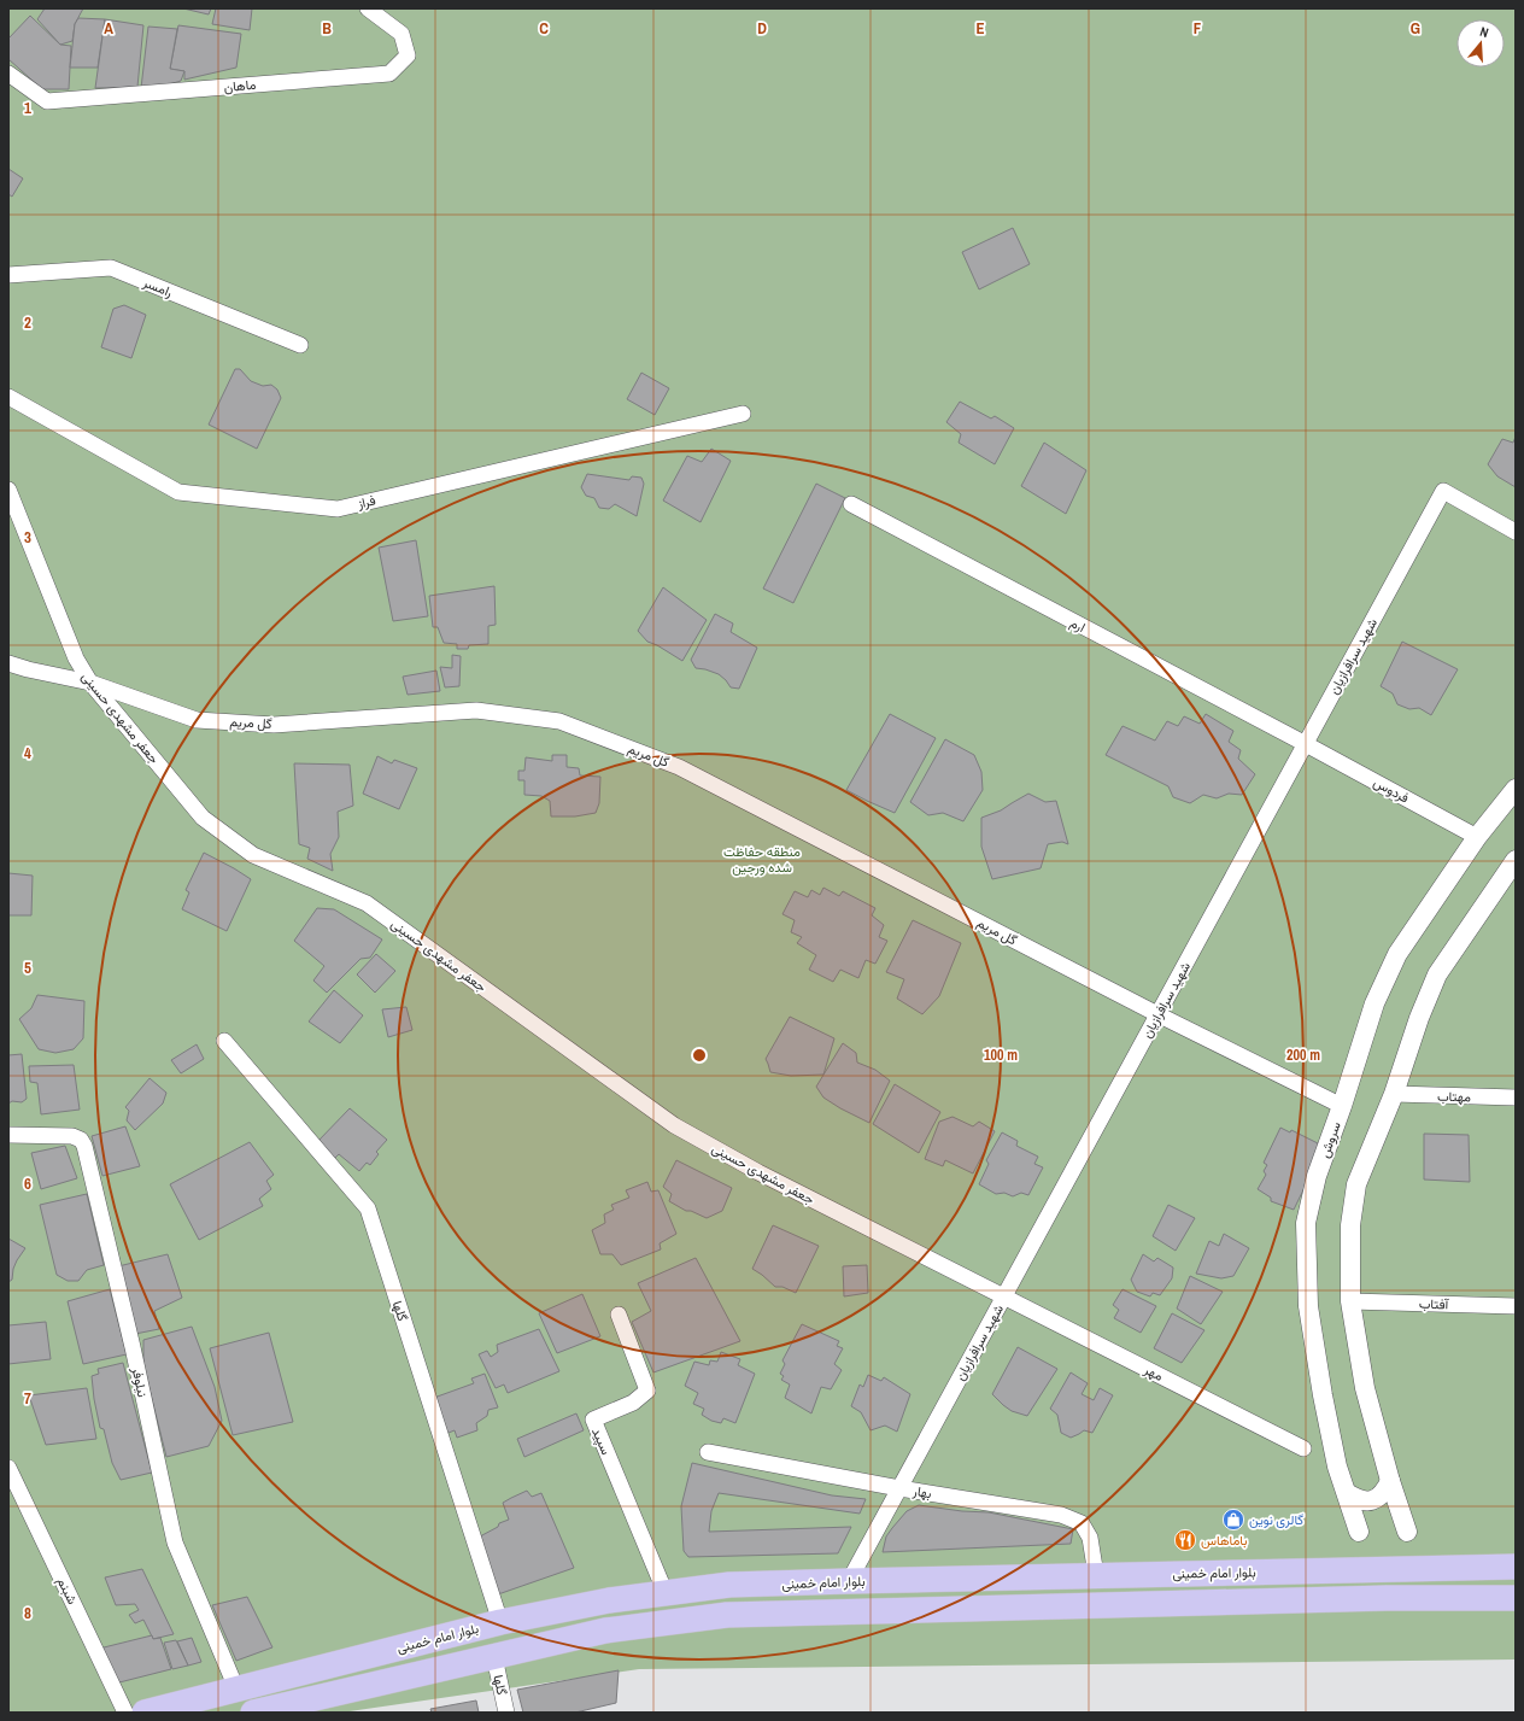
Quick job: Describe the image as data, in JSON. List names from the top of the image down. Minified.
{"streets":{"main road":["بلوار امام خمینی"],"street":["ماهان","رامسر","فراز","ارم","شهید سرافرازیان","جعفر مشهدی حسینی","گل مریم","فردوس","مهتاب","سروش","آفتاب","گلها","مهر","نیلوفر","سپید","بهار","شبنم"]},"crossings":[["ارم","شهید سرافرازیان"],["ارم","فردوس"],["شهید سرافرازیان","جعفر مشهدی حسینی"],["شهید سرافرازیان","گل مریم"],["شهید سرافرازیان","فردوس"],["شهید سرافرازیان","مهر"],["شهید سرافرازیان","بهار"],["شهید سرافرازیان","بلوار امام خمینی"],["جعفر مشهدی حسینی","گل مریم"],["جعفر مشهدی حسینی","مهر"],["گل مریم","سروش"],["فردوس","سروش"],["گلها","بلوار امام خمینی"],["نیلوفر","بلوار امام خمینی"],["سپید","بلوار امام خمینی"],["بهار","بلوار امام خمینی"]],"parks":["منطقه حفاظت شده ورجین"],"places":{"shop":["گالری نوین"],"restaurant":["باماهاس"]},"north":"top","grid":{"columns":["A","B","C","D","E","F","G"],"rows":["1","2","3","4","5","6","7","8"]},"rings":["100 m","200 m"]}
